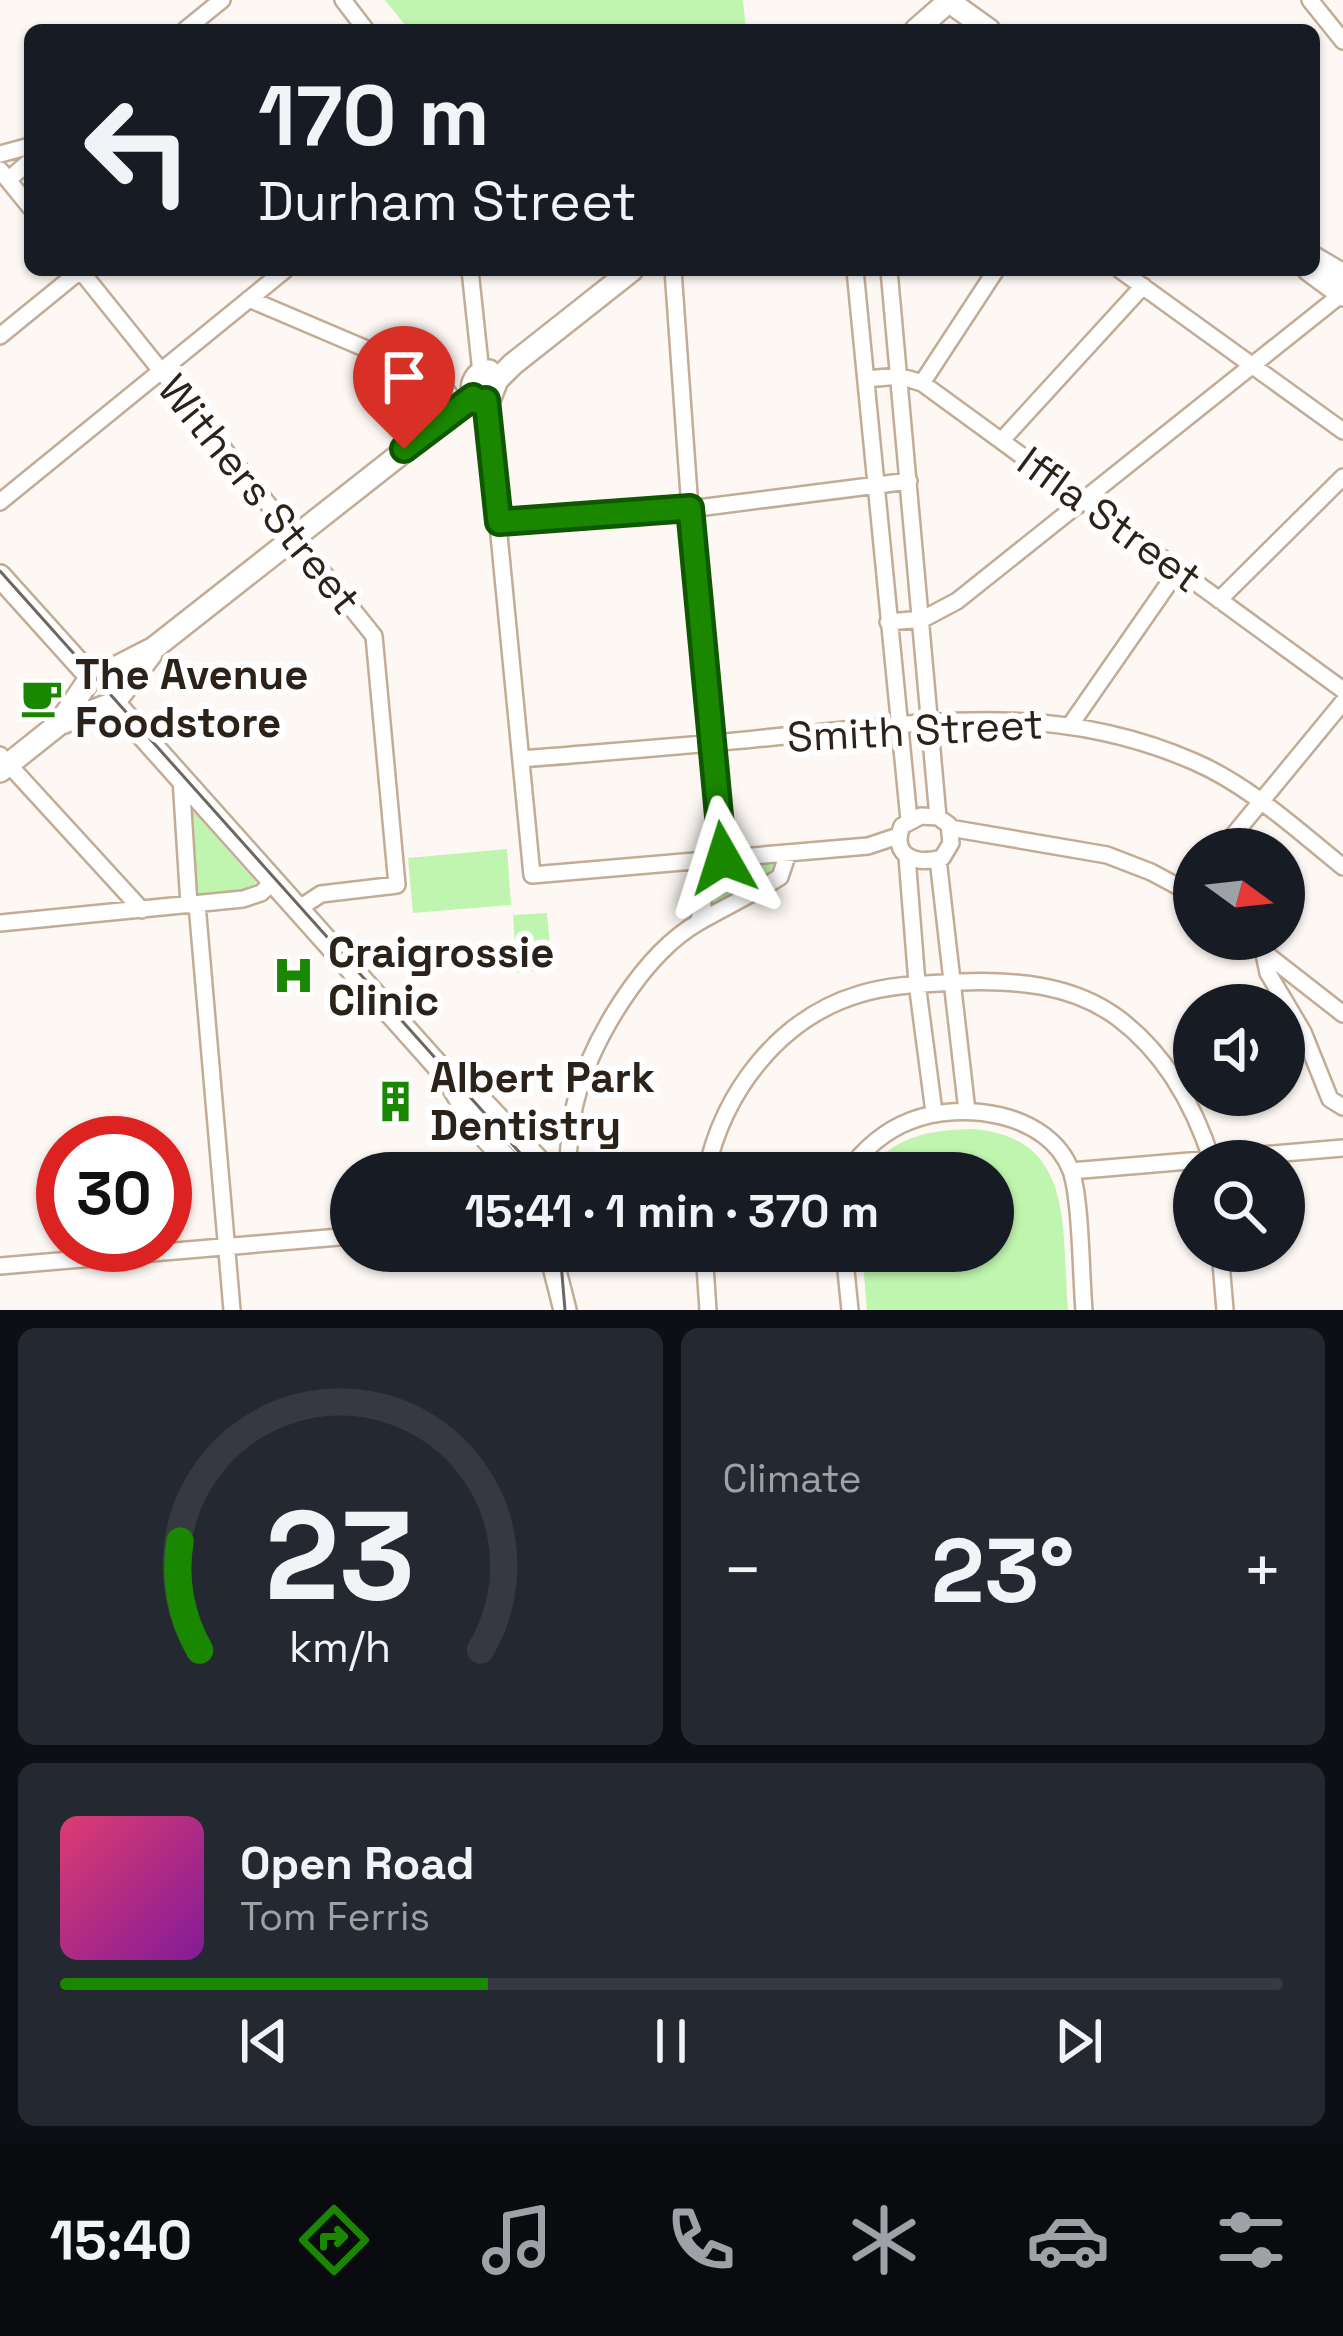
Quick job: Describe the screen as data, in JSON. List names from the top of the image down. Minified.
{"streets":{"street":["Withers Street","Iffla Street","Smith Street"]},"places":{"cafe":["The Avenue Foodstore"],"hospital":["Craigrossie Clinic"],"building":["Albert Park Dentistry"]},"north":"right","page":{"turn":["170 m","Durham Street"],"limit":"30","trip":"15:41 · 1 min · 370 m","tile":"Climate","heat":["−","23°","+"],"song":["Open Road","Tom Ferris"],"tabs":"15:40","gauge":["23","km/h"]}}
